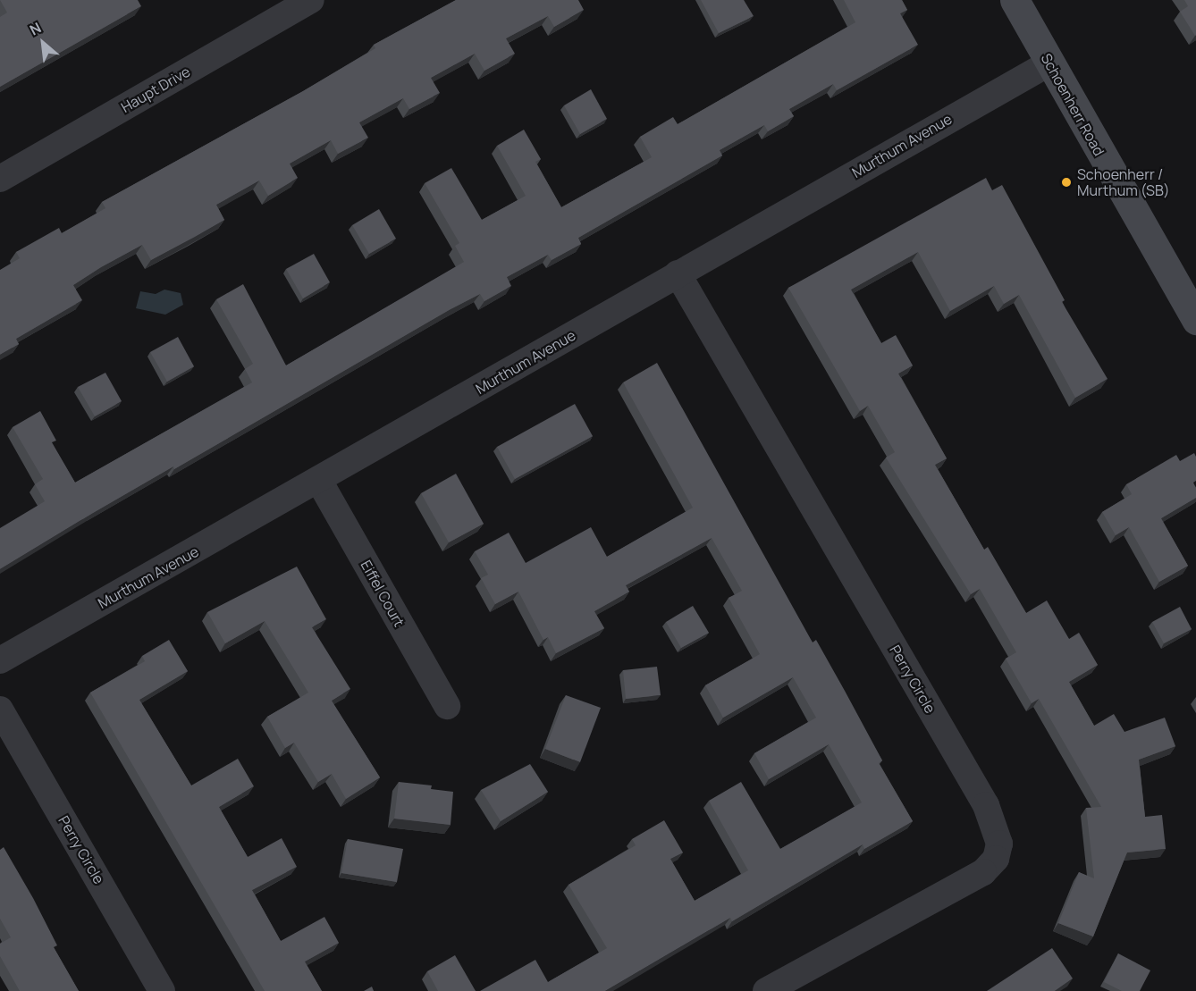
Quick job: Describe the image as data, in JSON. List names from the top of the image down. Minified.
{"streets":{"main road":["Schoenherr Road"],"street":["Haupt Drive","Murthum Avenue","Eiffel Court","Perry Circle"]},"crossings":[["Schoenherr Road","Murthum Avenue"],["Murthum Avenue","Eiffel Court"],["Murthum Avenue","Perry Circle"]],"places":["Schoenherr / Murthum (SB)"],"north":"top left"}
